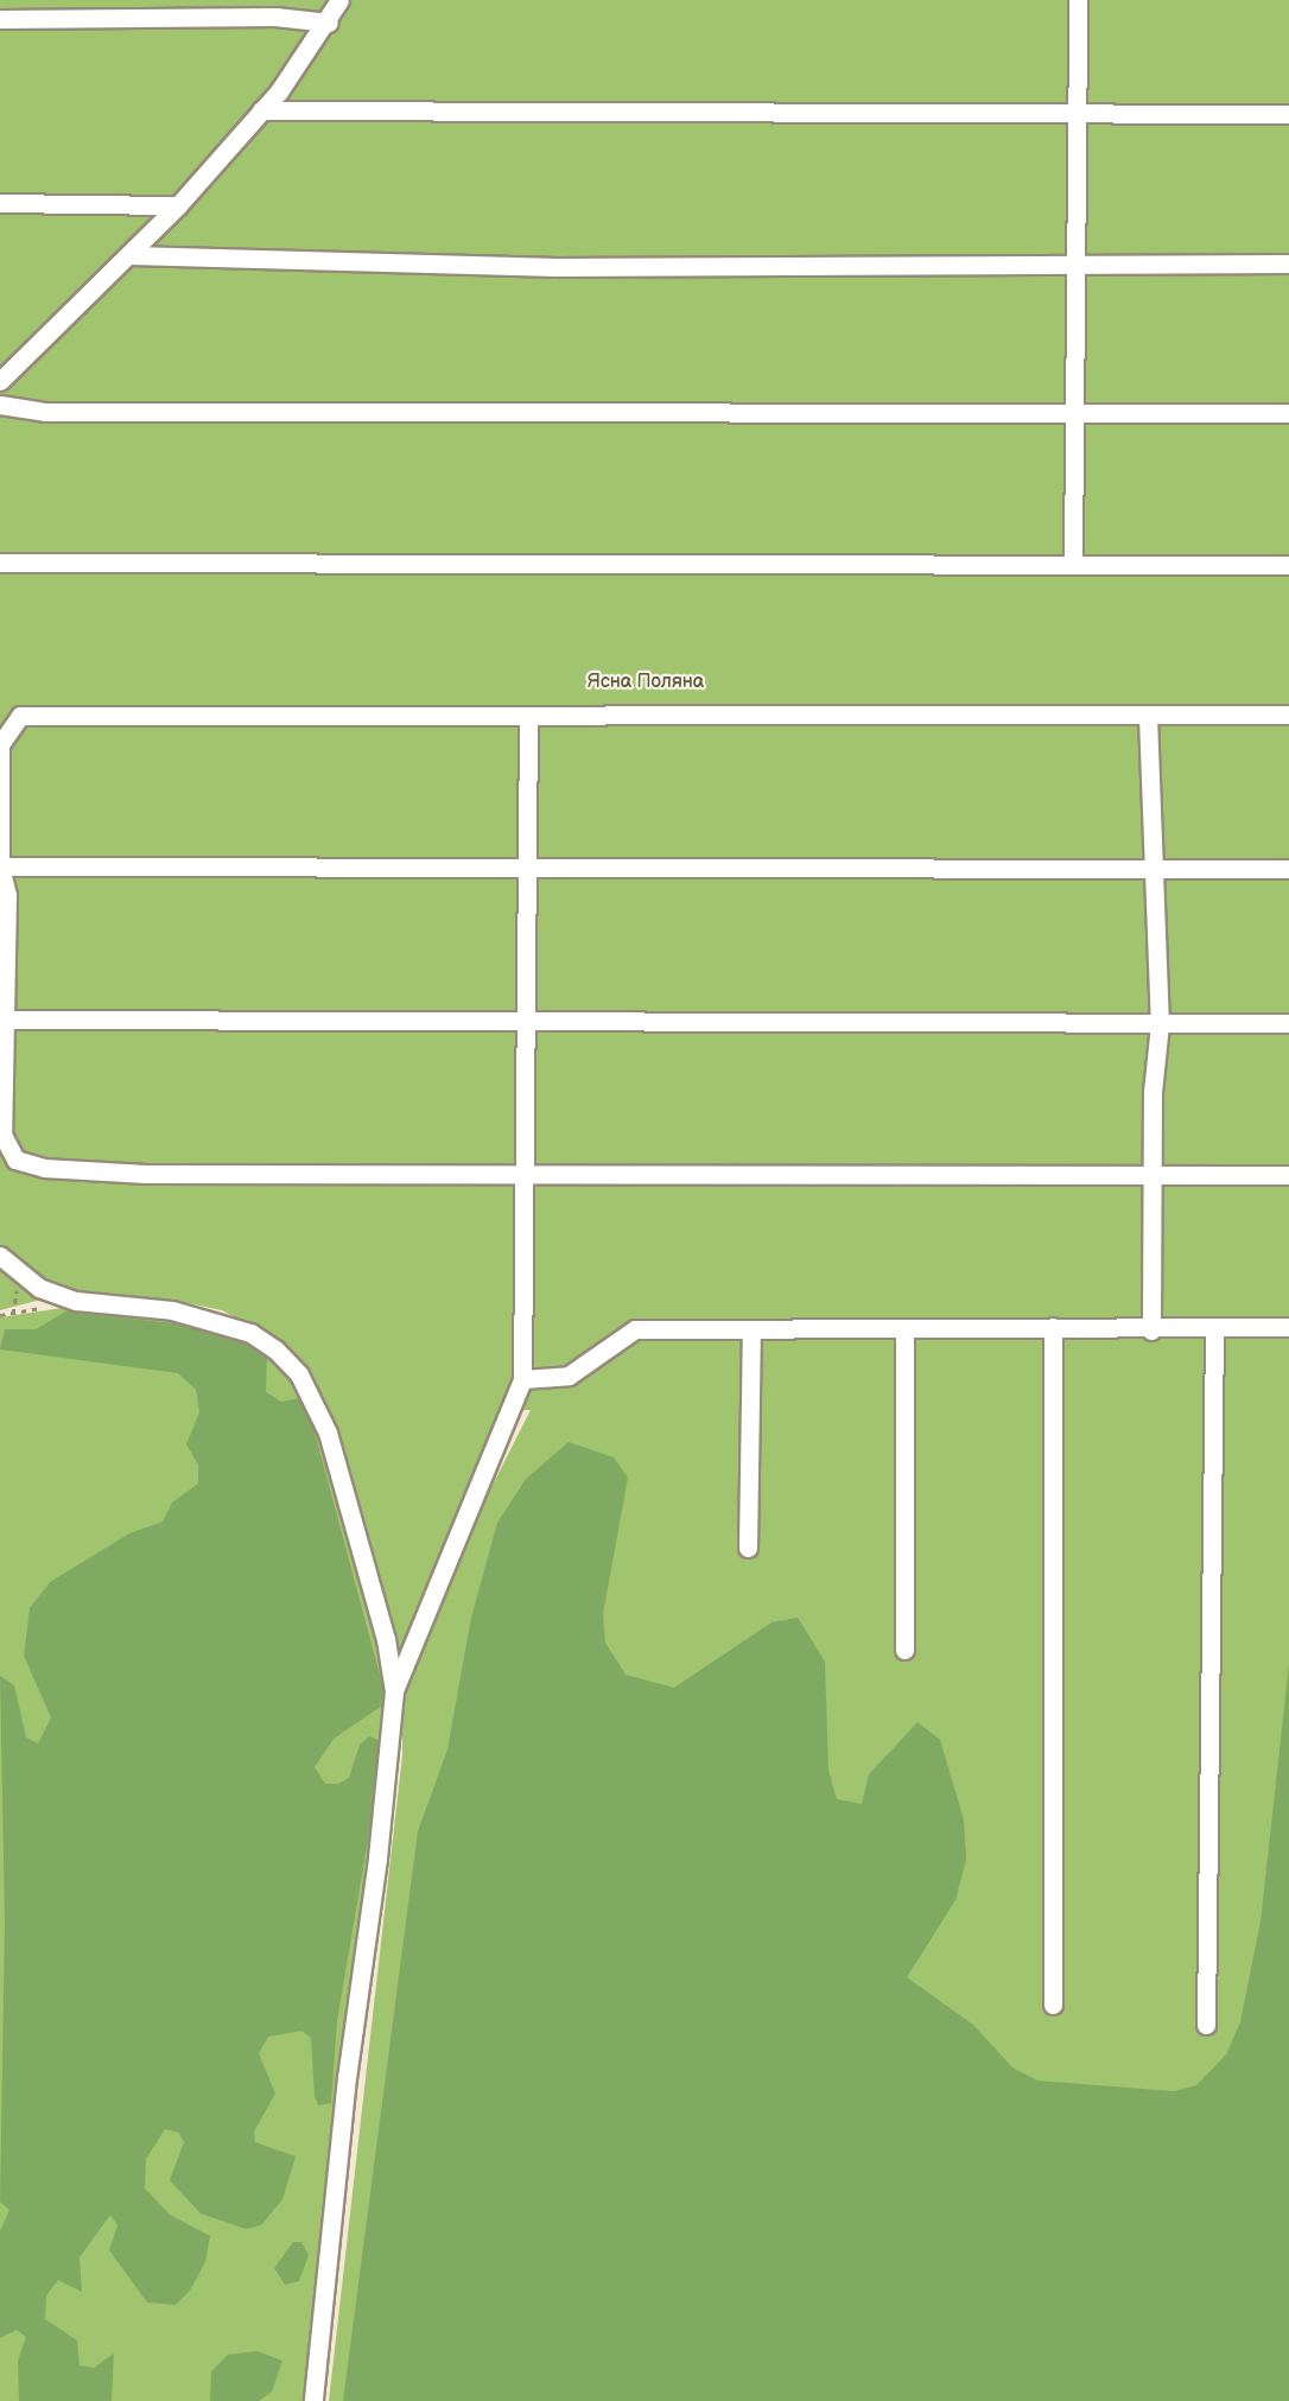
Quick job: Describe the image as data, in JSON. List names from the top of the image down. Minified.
{"parks":["Ясна Поляна"]}
